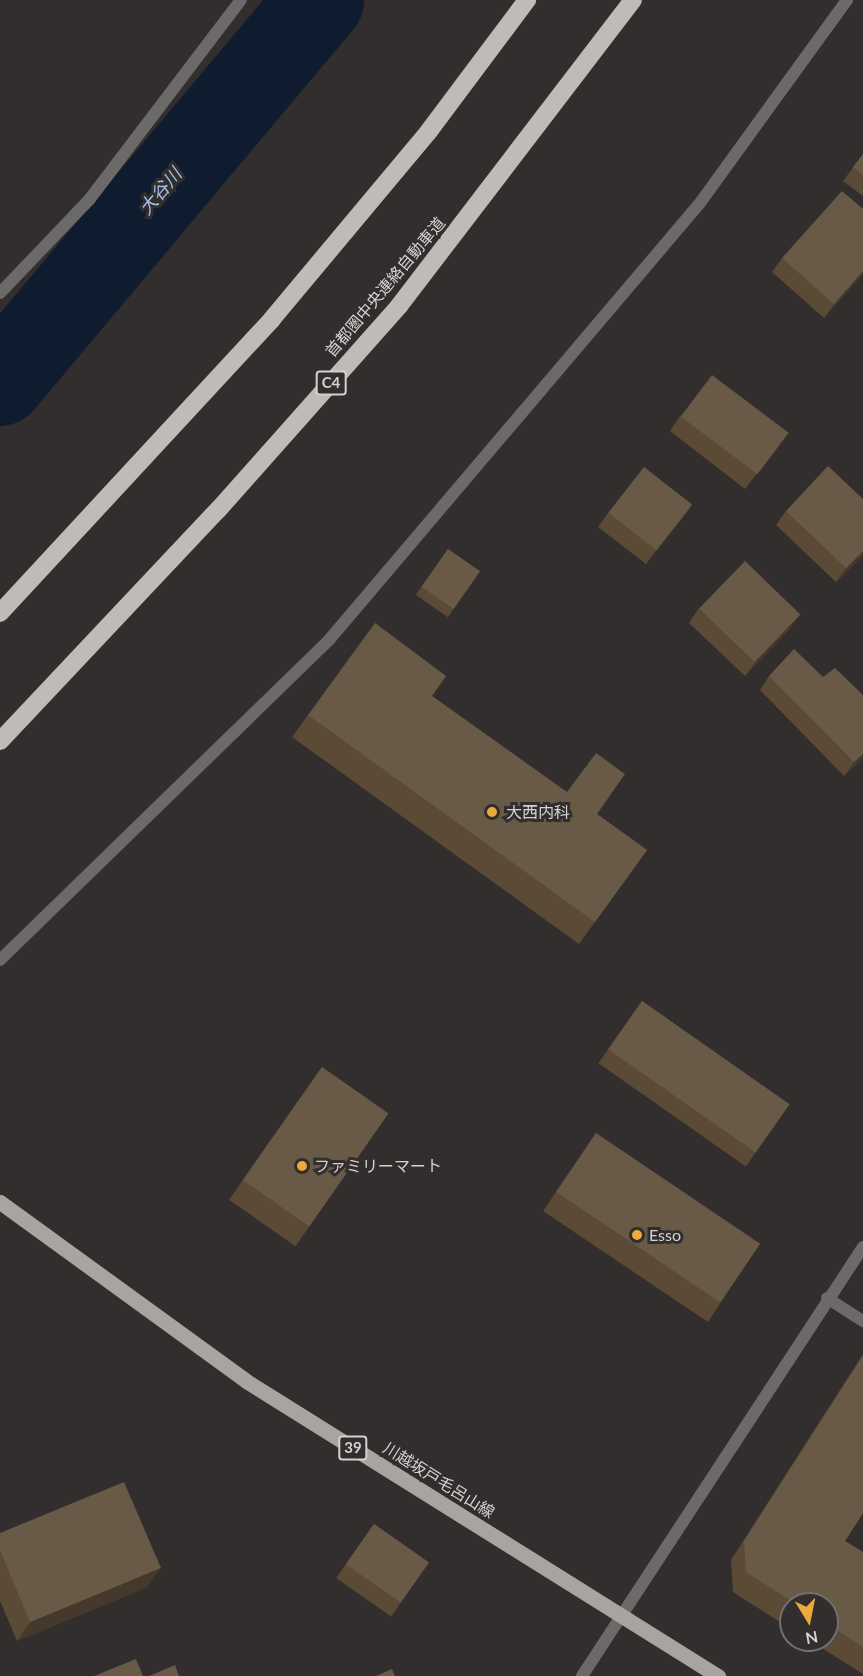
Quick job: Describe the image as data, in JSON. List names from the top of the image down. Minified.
{"streets":{"highway":["首都圏中央連絡自動車道","C4"],"main road":["39","川越坂戸毛呂山線"]},"water":["大谷川"],"places":["大西内科","ファミリーマート","Esso"],"north":"bottom"}
